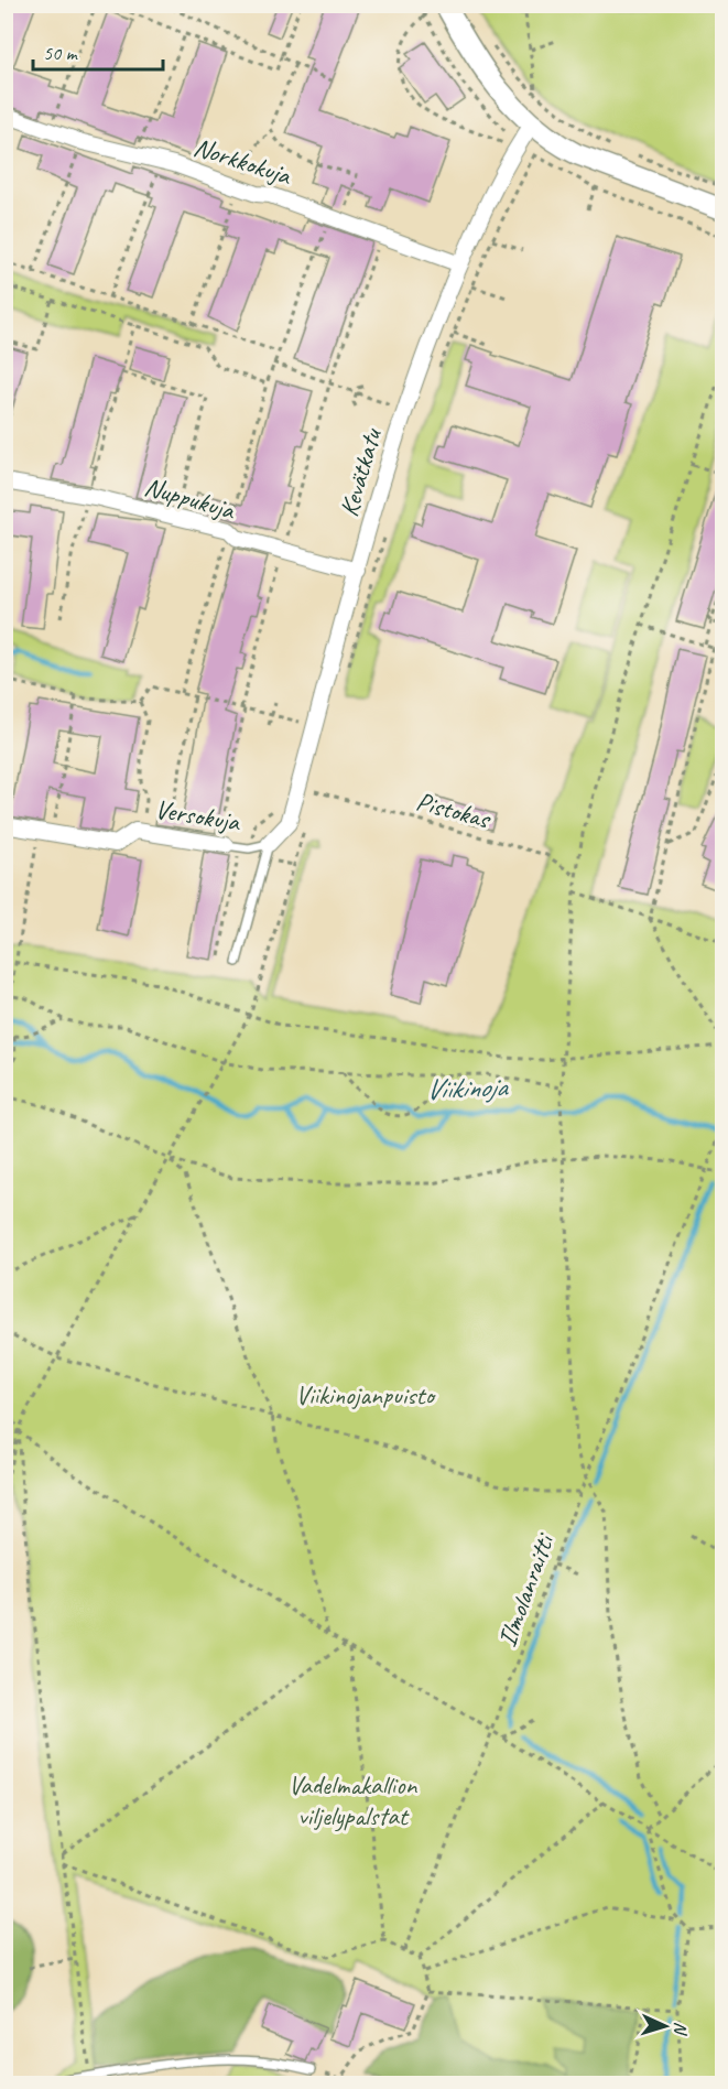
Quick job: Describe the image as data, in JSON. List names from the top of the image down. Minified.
{"streets":{"street":["Norkkokuja","Kevätkatu","Nuppukuja","Versokuja"],"path":["Pistokas","Ilmolanraitti"]},"crossings":[["Norkkokuja","Kevätkatu"],["Kevätkatu","Nuppukuja"],["Kevätkatu","Versokuja"]],"water":["Viikinoja"],"parks":["Viikinojanpuisto","Vadelmakallion viljelypalstat"],"scale_bar":"50 m","north":"right"}
